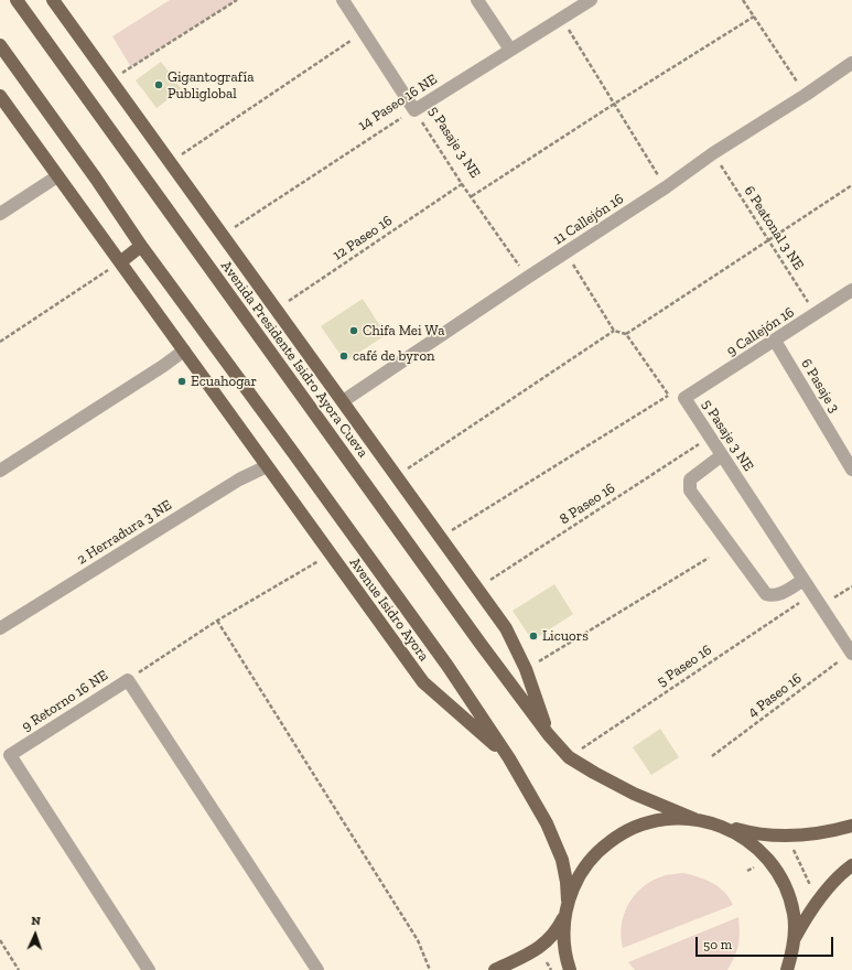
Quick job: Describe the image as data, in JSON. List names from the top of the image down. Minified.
{"streets":{"main road":["Avenida Presidente Isidro Ayora Cueva"],"street":["14 Paseo 16 NE","5 Pasaje 3 NE","11 Callejón 16","9 Callejón 16","6 Pasaje 3","2 Herradura 3 NE","9 Retorno 16 NE"],"path":["6 Peatonal 3 NE","12 Paseo 16","8 Paseo 16","5 Paseo 16","4 Paseo 16"]},"crossings":[["14 Paseo 16 NE","5 Pasaje 3 NE"],["14 Paseo 16 NE","Avenida Presidente Isidro Ayora Cueva"],["5 Pasaje 3 NE","11 Callejón 16"],["5 Pasaje 3 NE","12 Paseo 16"],["5 Pasaje 3 NE","9 Callejón 16"],["5 Pasaje 3 NE","8 Paseo 16"],["5 Pasaje 3 NE","5 Paseo 16"],["5 Pasaje 3 NE","4 Paseo 16"],["11 Callejón 16","6 Peatonal 3 NE"],["11 Callejón 16","Avenida Presidente Isidro Ayora Cueva"],["6 Peatonal 3 NE","9 Callejón 16"],["12 Paseo 16","Avenida Presidente Isidro Ayora Cueva"],["9 Callejón 16","6 Pasaje 3"],["Avenida Presidente Isidro Ayora Cueva","8 Paseo 16"],["Avenida Presidente Isidro Ayora Cueva","5 Paseo 16"]],"places":["Gigantografía Publiglobal","Chifa Mei Wa","café de byron","Ecuahogar","Licuors"],"scale_bar":"50 m","north":"top"}
